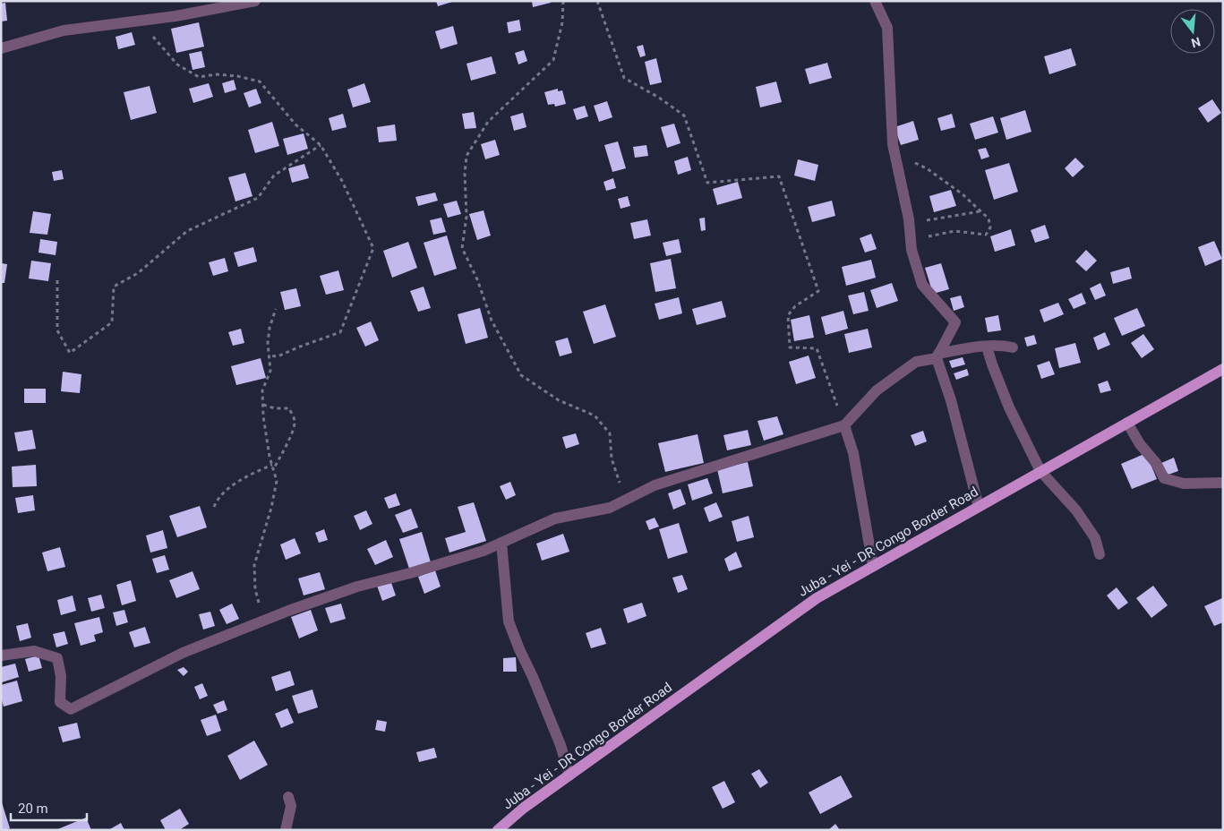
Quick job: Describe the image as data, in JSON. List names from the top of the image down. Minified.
{"streets":{"main road":["Juba - Yei - DR Congo Border Road"]},"scale_bar":"20 m","north":"bottom"}
